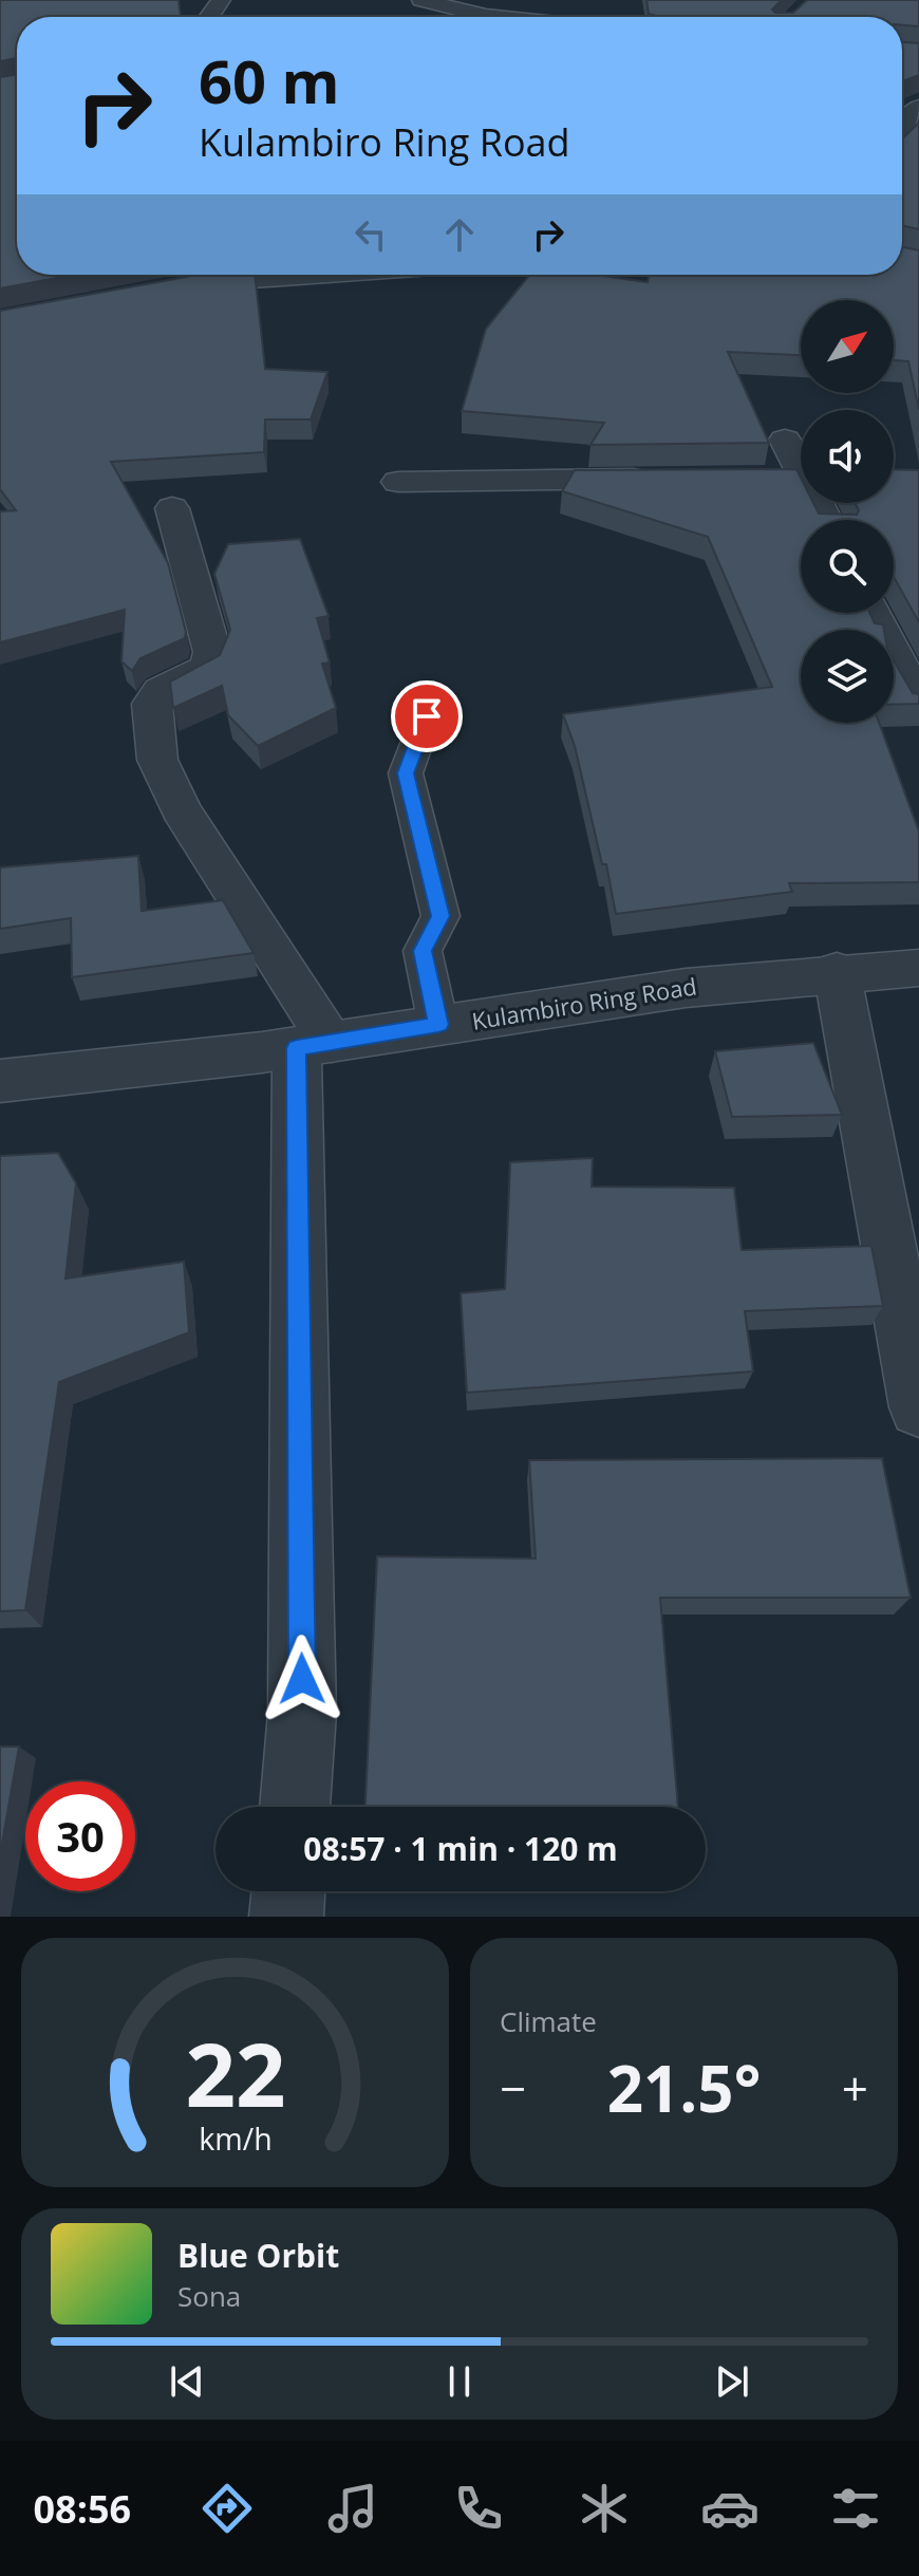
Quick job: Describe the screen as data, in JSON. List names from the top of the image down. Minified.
{"streets":{"street":["Kulambiro Ring Road"]},"north":"top right","page":{"turn":["60 m","Kulambiro Ring Road"],"limit":"30","trip":"08:57 · 1 min · 120 m","tile":"Climate","heat":["−","21.5°","+"],"song":["Blue Orbit","Sona"],"tabs":"08:56","gauge":["22","km/h"]}}
